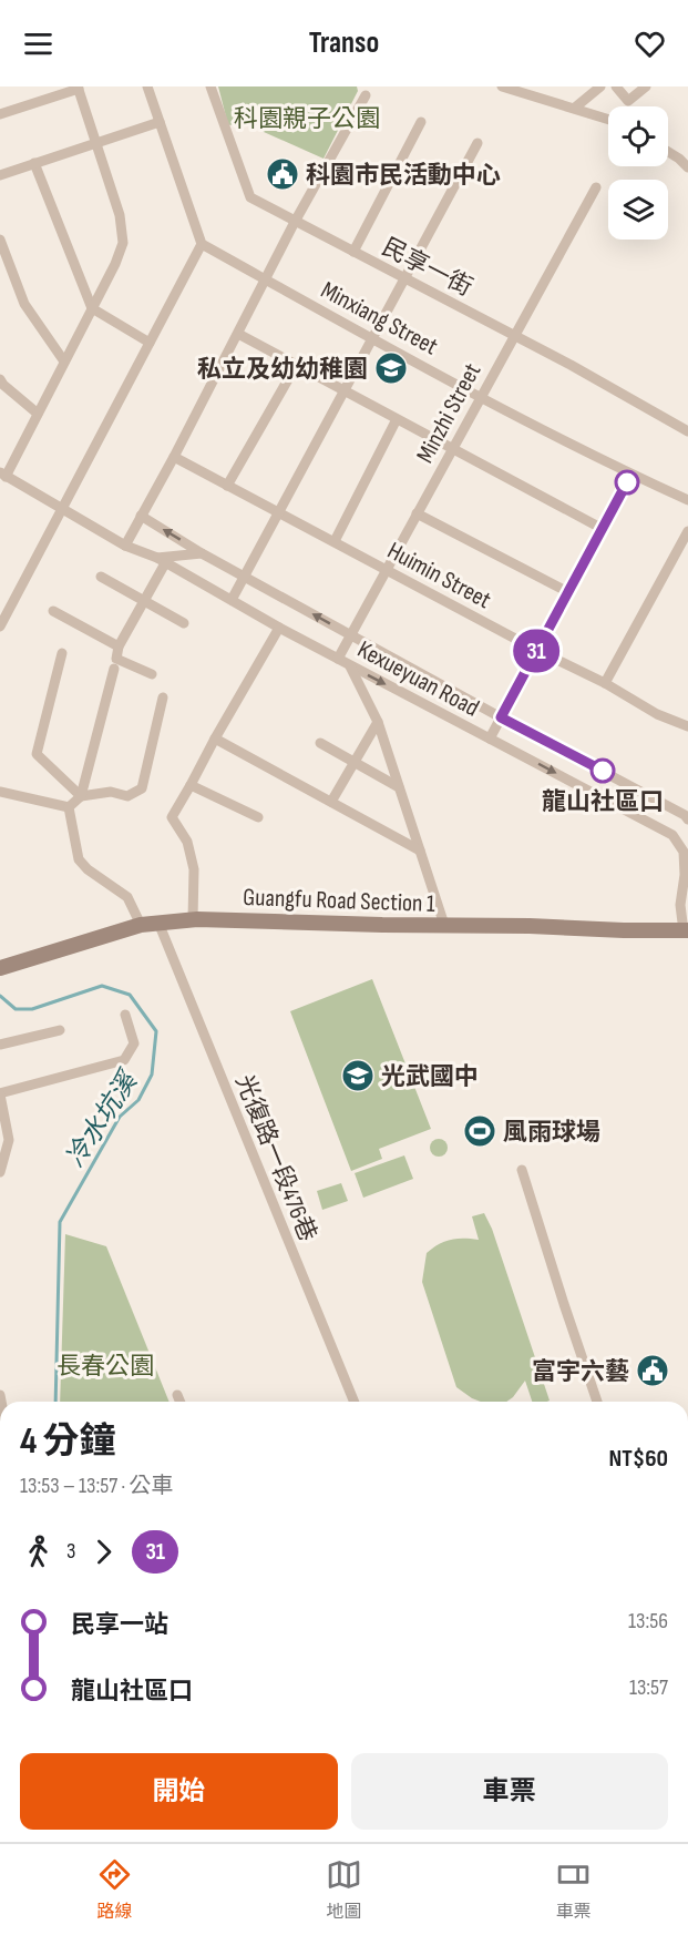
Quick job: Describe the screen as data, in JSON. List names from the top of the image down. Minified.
{"streets":{"main road":["Guangfu Road Section 1"],"street":["民享一街","Minxiang Street","Minzhi Street","Huimin Street","Kexueyuan Road","光復路一段476巷"]},"crossings":[["民享一街","Minzhi Street"],["Minxiang Street","Minzhi Street"],["Minzhi Street","Huimin Street"],["Minzhi Street","Kexueyuan Road"],["Kexueyuan Road","Guangfu Road Section 1"],["Guangfu Road Section 1","光復路一段476巷"]],"water":["冷水坑溪"],"parks":["科園親子公園","長春公園"],"places":{"public building":["科園市民活動中心","富宇六藝"],"school or university":["私立及幼幼稚園","光武國中"],"other":["龍山社區口"],"sports":["風雨球場"]},"lines":["bus line 31"],"page":{"header":"Transo","on_map":"31","heading":["4 分鐘","13:53 – 13:57 · 公車","NT$60"],"legs":["3","31"],"list":[{"name":"民享一站","value":"13:56"},{"name":"龍山社區口","value":"13:57"}],"buttons":["開始","車票"],"tabs":["路線","地圖","車票"]}}
